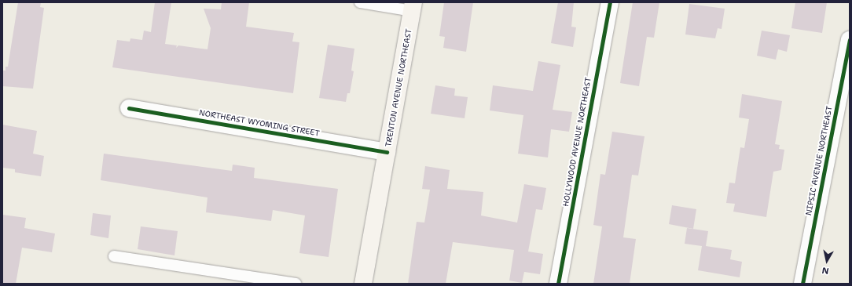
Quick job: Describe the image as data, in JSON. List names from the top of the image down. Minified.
{"streets":{"main road":["TRENTON AVENUE NORTHEAST"],"street":["NORTHEAST WYOMING STREET","HOLLYWOOD AVENUE NORTHEAST","NIPSIC AVENUE NORTHEAST"]},"crossings":[["TRENTON AVENUE NORTHEAST","NORTHEAST WYOMING STREET"]],"north":"bottom"}
